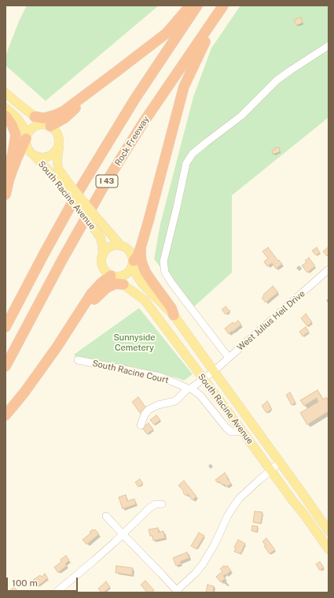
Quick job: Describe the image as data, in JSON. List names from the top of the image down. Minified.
{"streets":{"highway":["Rock Freeway","I 43"],"main road":["South Racine Avenue"],"street":["West Julius Heil Drive","South Racine Court"]},"crossings":[["South Racine Avenue","West Julius Heil Drive"],["South Racine Avenue","South Racine Court"]],"parks":["Sunnyside Cemetery"],"scale_bar":"100 m"}
